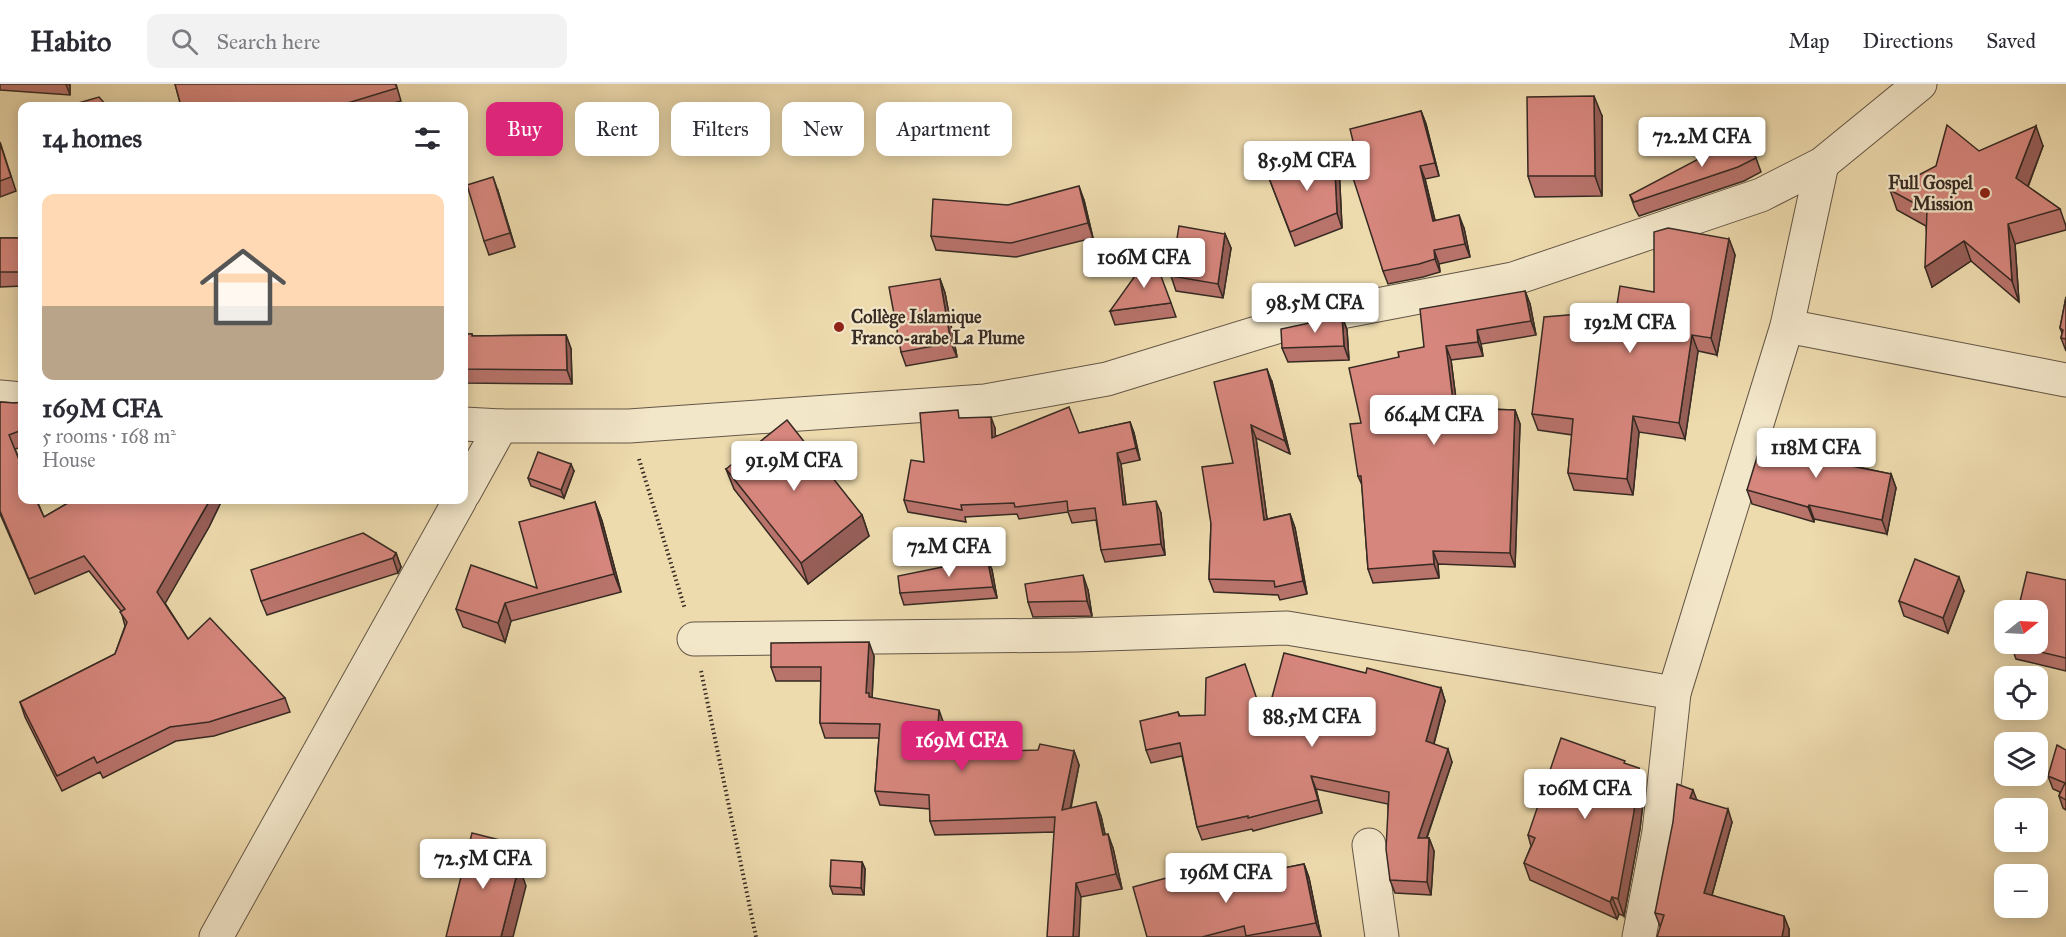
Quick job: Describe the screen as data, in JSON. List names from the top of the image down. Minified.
{"places":["Full Gospel Mission","Collège Islamique Franco-arabe La Plume"],"north":"right","page":{"header":"Habito","search":"Search here","nav":["Map","Directions","Saved"],"chip":["Buy","Rent","Filters","New","Apartment"],"heading":"14 homes","price":["72.2M CFA","85.9M CFA","106M CFA","98.5M CFA","192M CFA","66.4M CFA","118M CFA","91.9M CFA","72M CFA","88.5M CFA","169M CFA","106M CFA","72.5M CFA","196M CFA"],"list":[{"name":"169M CFA","note":"5 rooms · 168 m² · House"}],"map_buttons":["+","−"]}}
